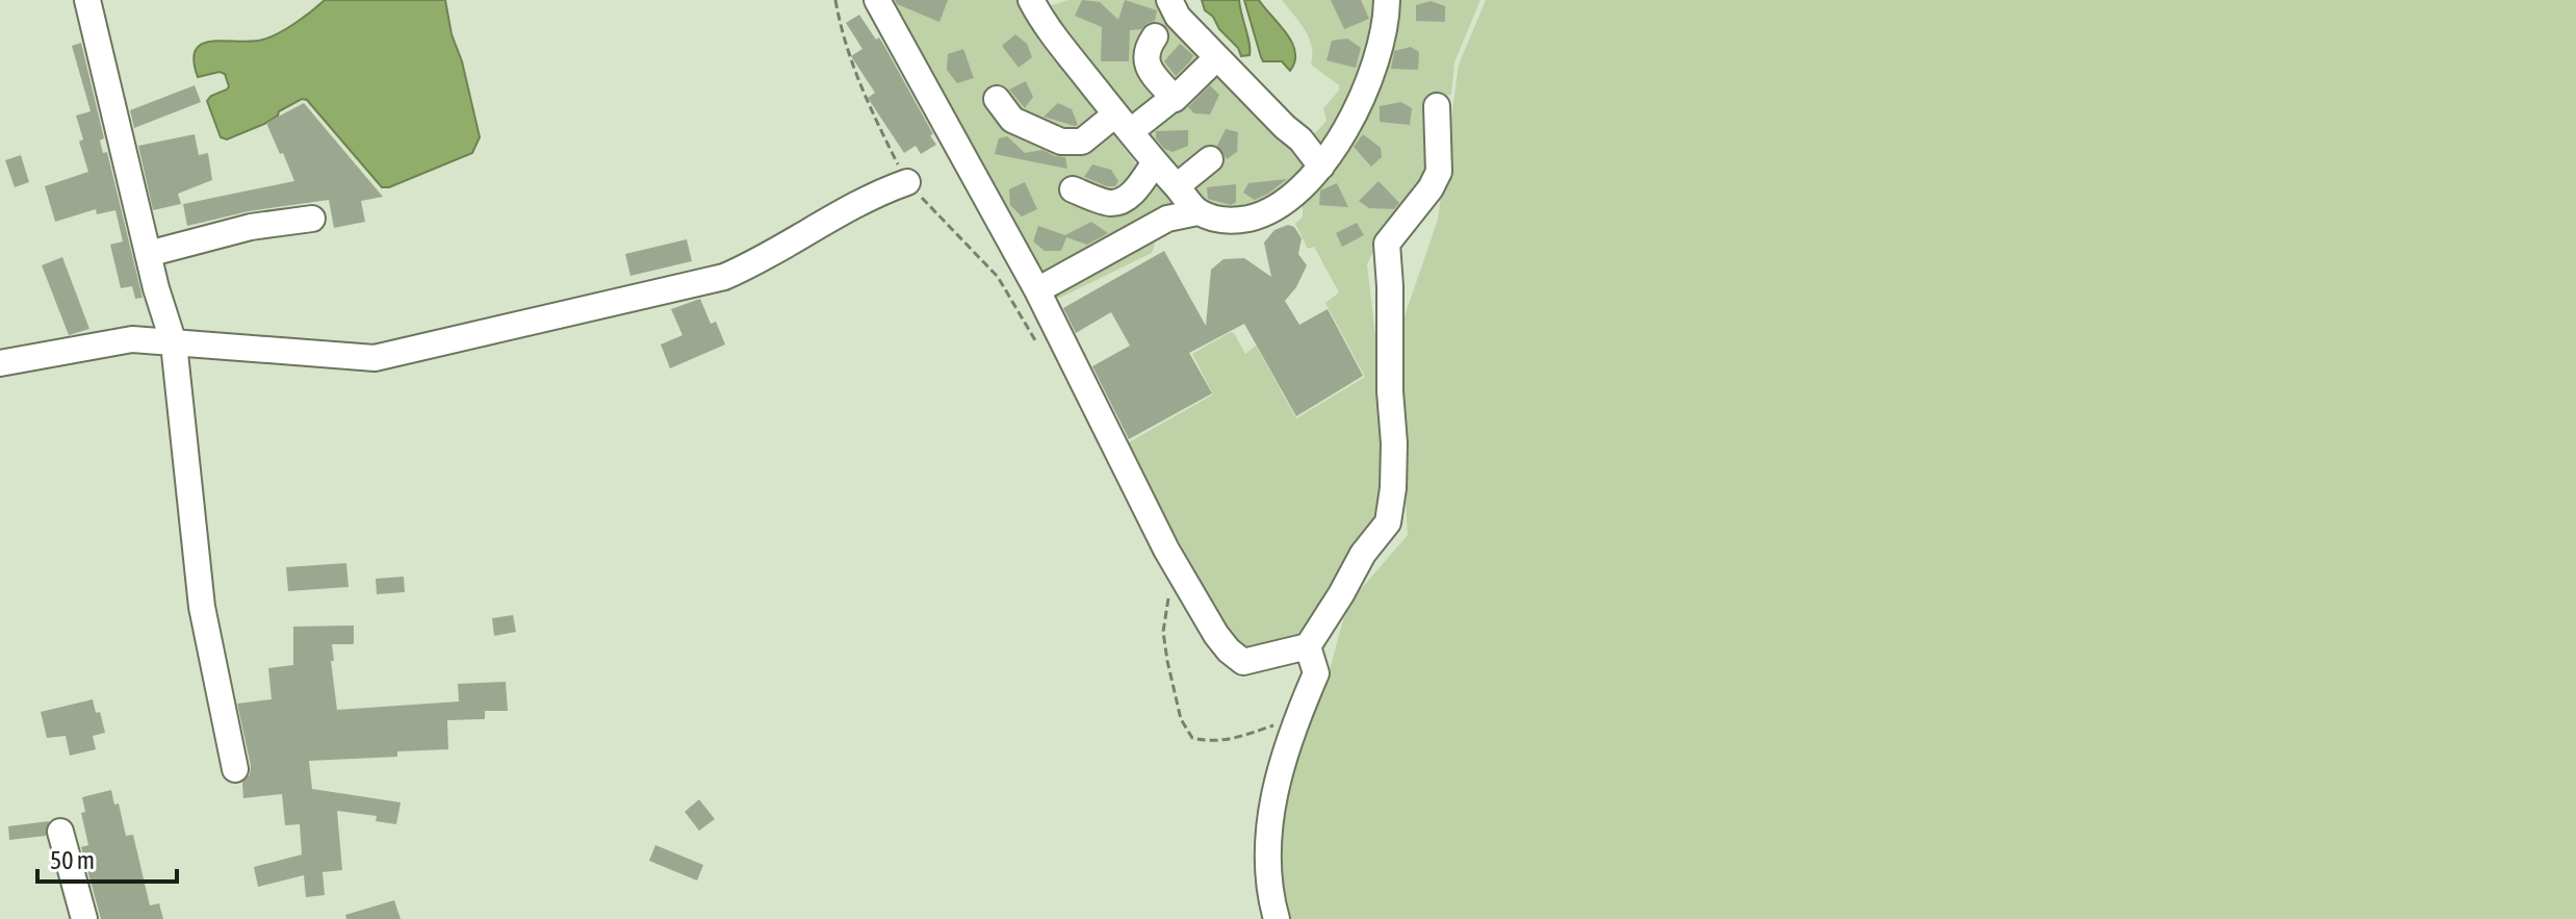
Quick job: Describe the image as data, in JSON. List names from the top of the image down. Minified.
{"scale_bar":"50 m"}
